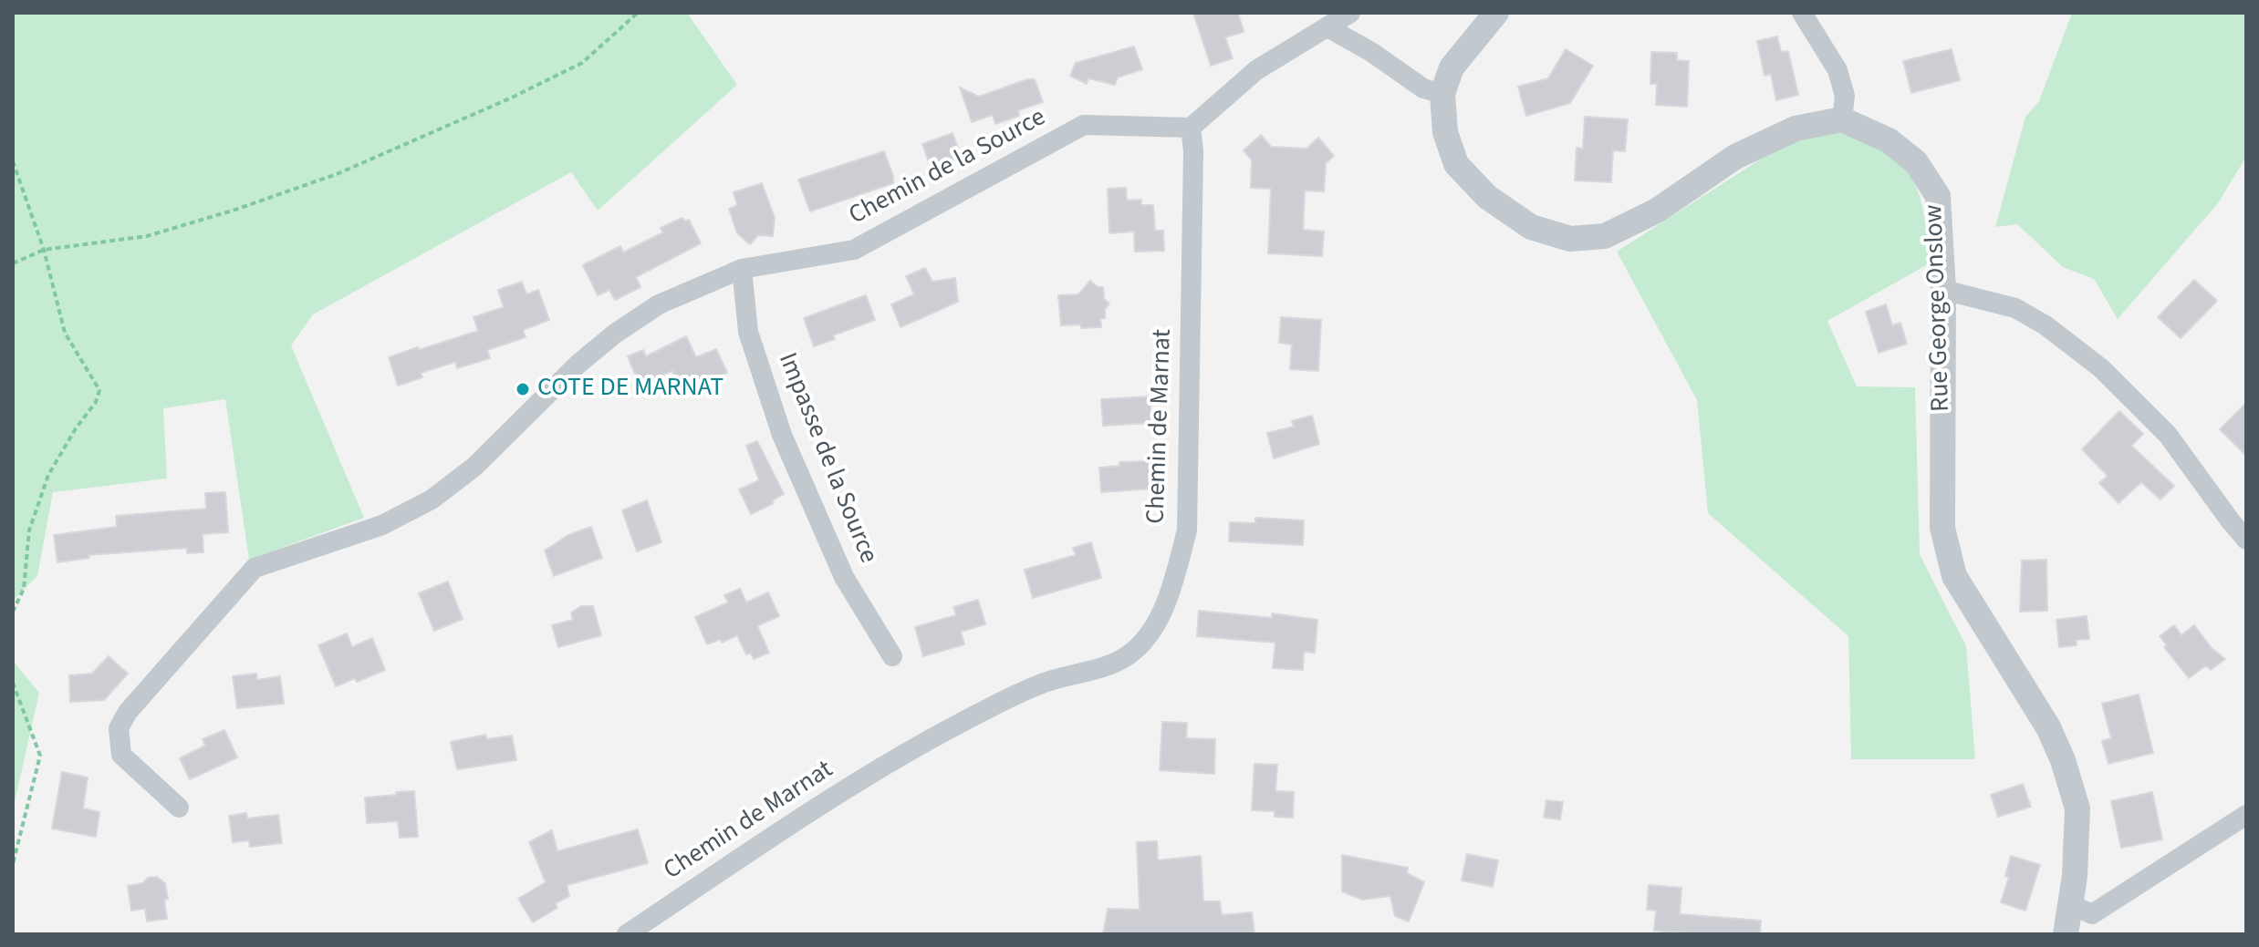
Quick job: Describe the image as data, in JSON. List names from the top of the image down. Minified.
{"streets":{"street":["Chemin de la Source","Rue George Onslow","Chemin de Marnat","Impasse de la Source"]},"crossings":[["Chemin de la Source","Chemin de Marnat"],["Chemin de la Source","Impasse de la Source"]],"places":["COTE DE MARNAT"]}
